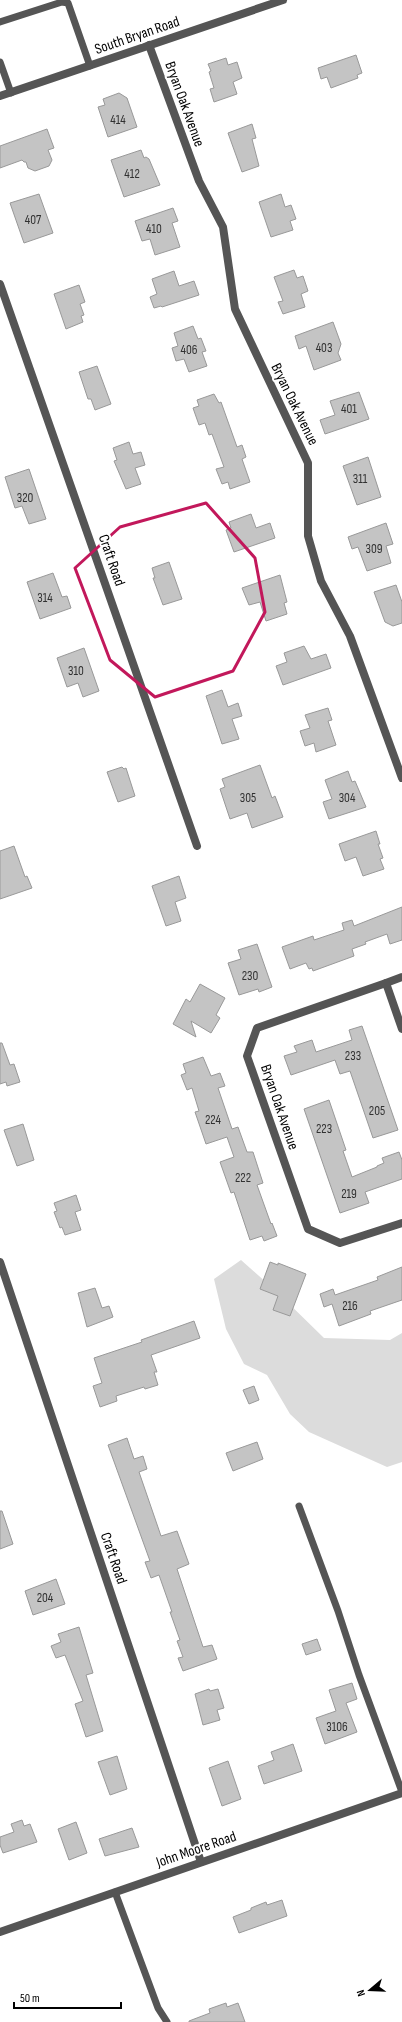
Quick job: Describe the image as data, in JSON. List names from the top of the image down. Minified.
{"streets":{"street":["South Bryan Road","Bryan Oak Avenue","Craft Road","John Moore Road"]},"crossings":[["South Bryan Road","Bryan Oak Avenue"],["Craft Road","John Moore Road"]],"house_numbers":["414","412","407","410","403","406","401","311","320","309","314","310","305","304","230","233","205","224","223","222","219","216","204","3106"],"scale_bar":"50 m","north":"left"}
